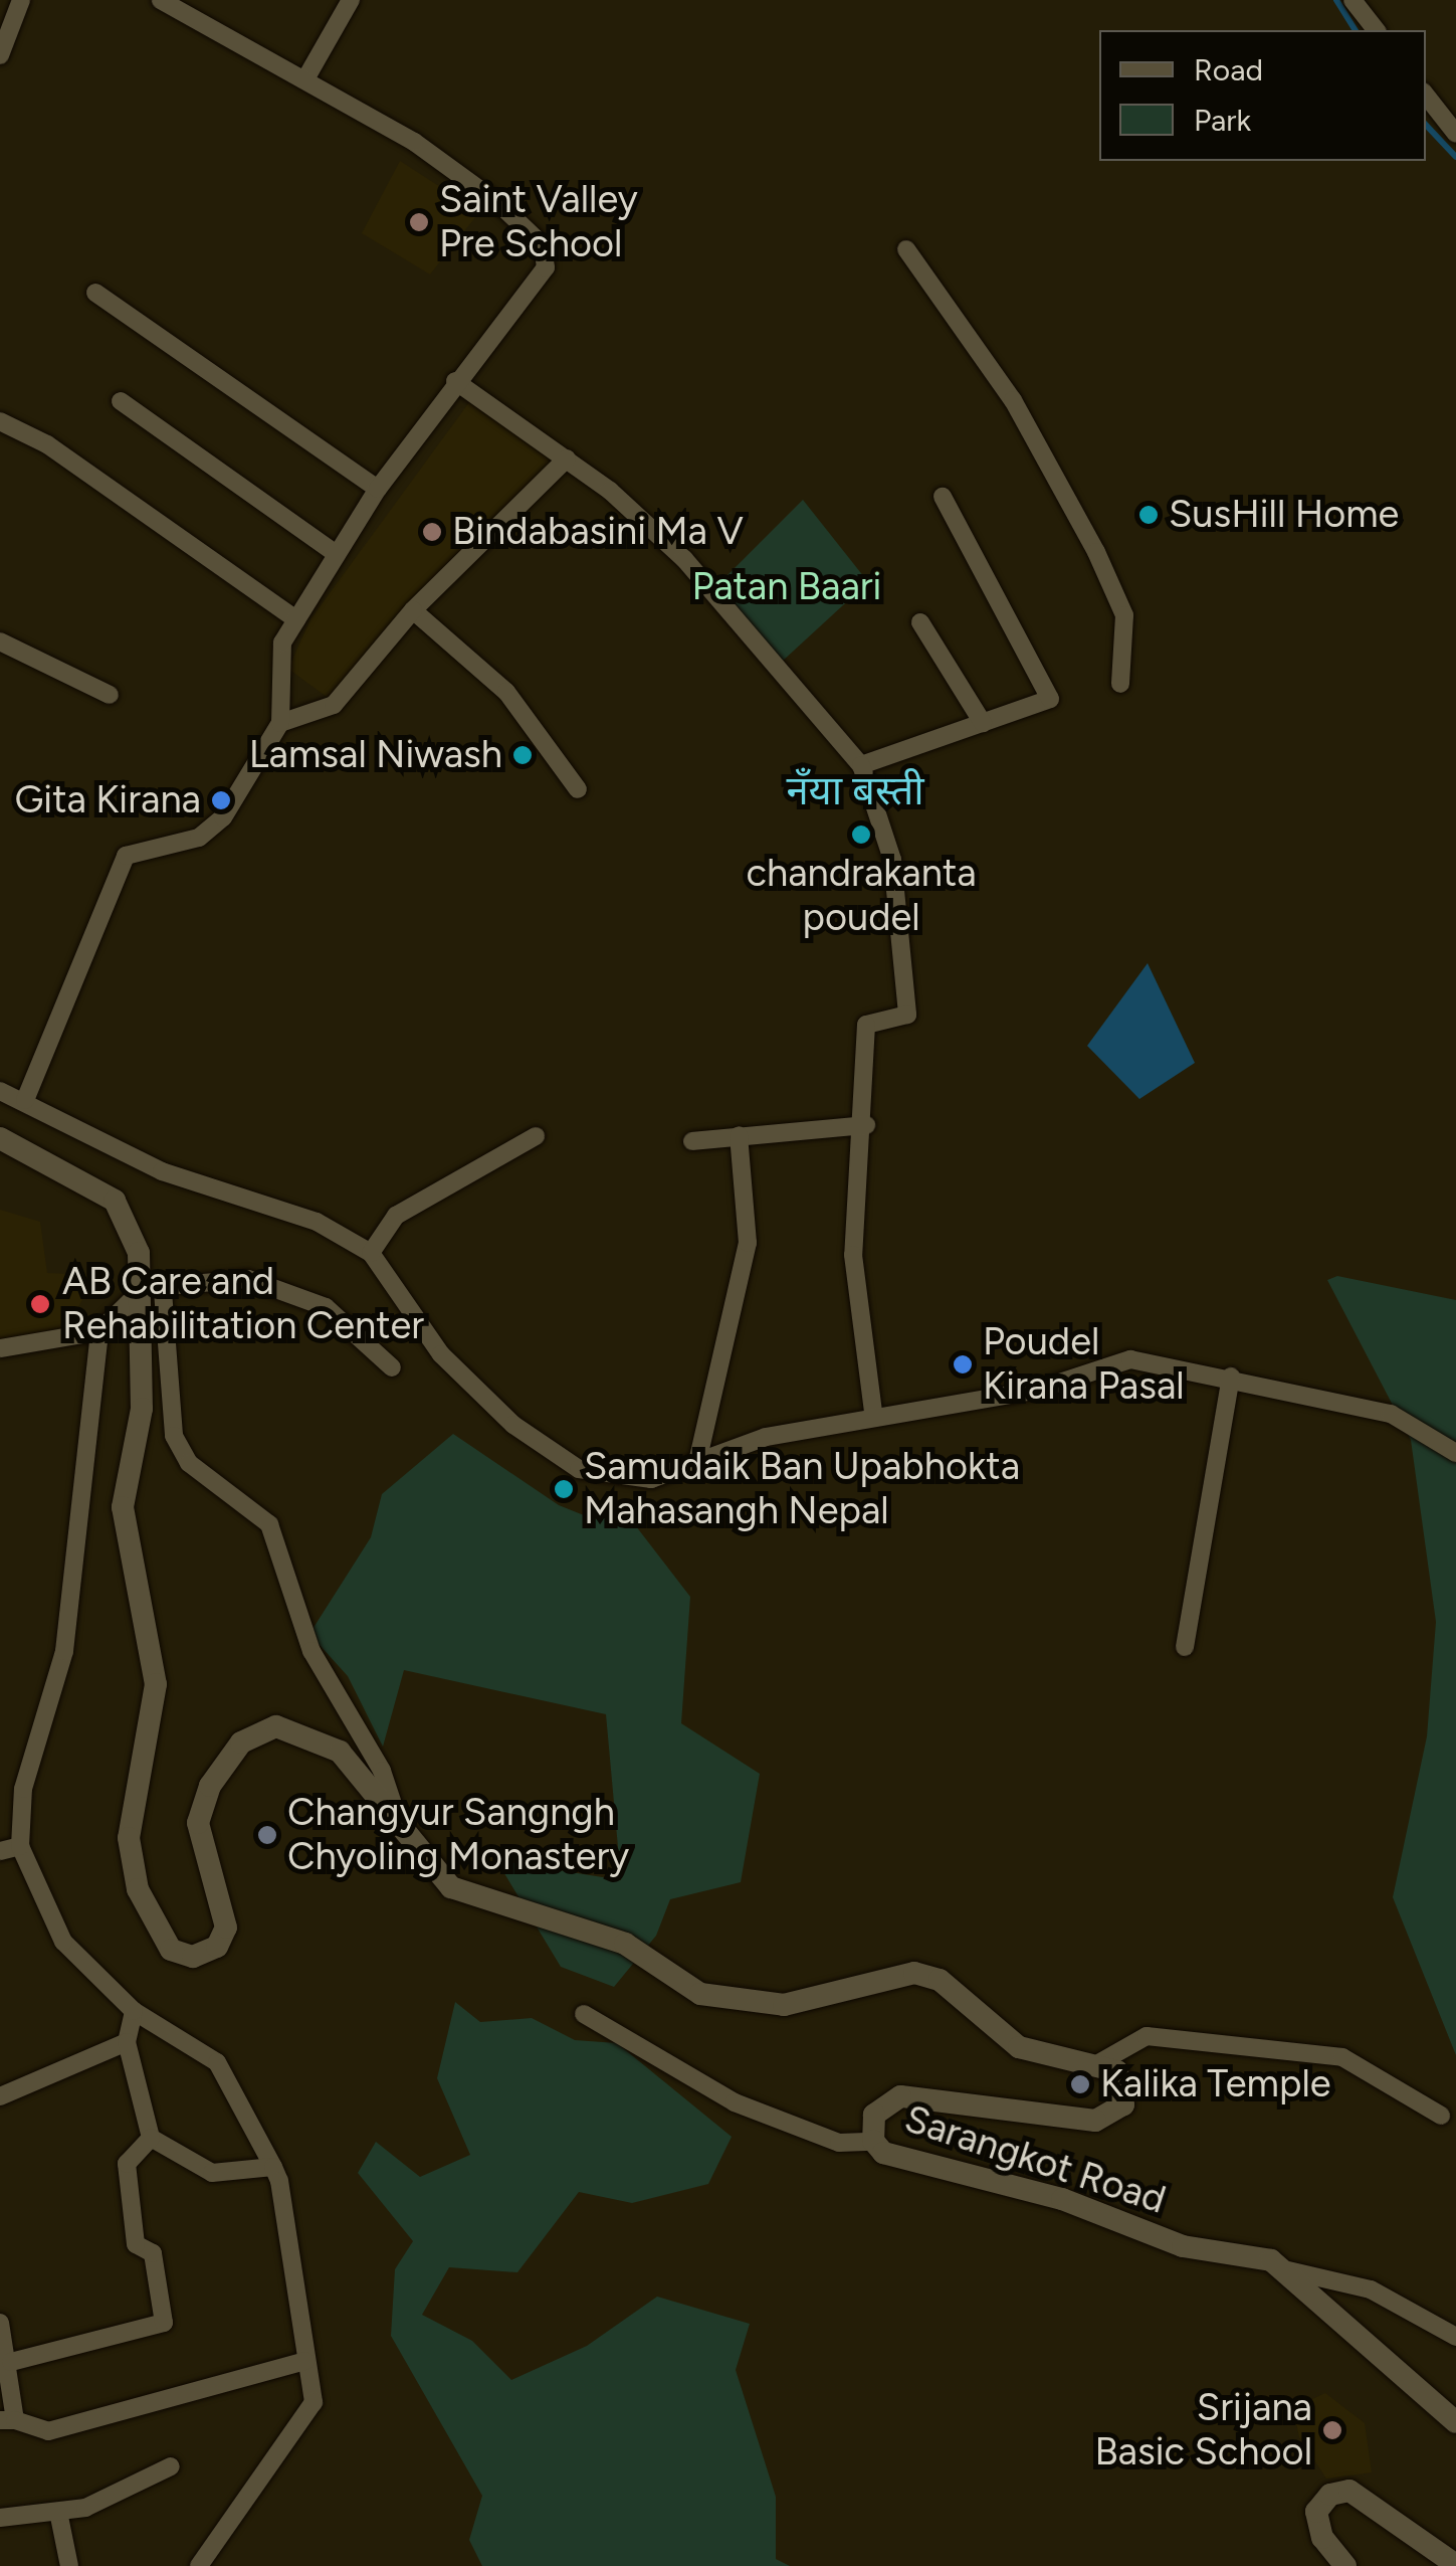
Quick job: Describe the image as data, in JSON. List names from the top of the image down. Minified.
{"streets":{"street":["Sarangkot Road"]},"districts":["नँया बस्ती"],"parks":["Patan Baari"],"places":["Saint Valley Pre School","SusHill Home","Bindabasini Ma V","Lamsal Niwash","Gita Kirana","chandrakanta poudel","AB Care and Rehabilitation Center","Poudel Kirana Pasal","Samudaik Ban Upabhokta Mahasangh Nepal","Changyur Sangngh Chyoling Monastery","Kalika Temple","Srijana Basic School"],"legend":["Road","Park"]}
